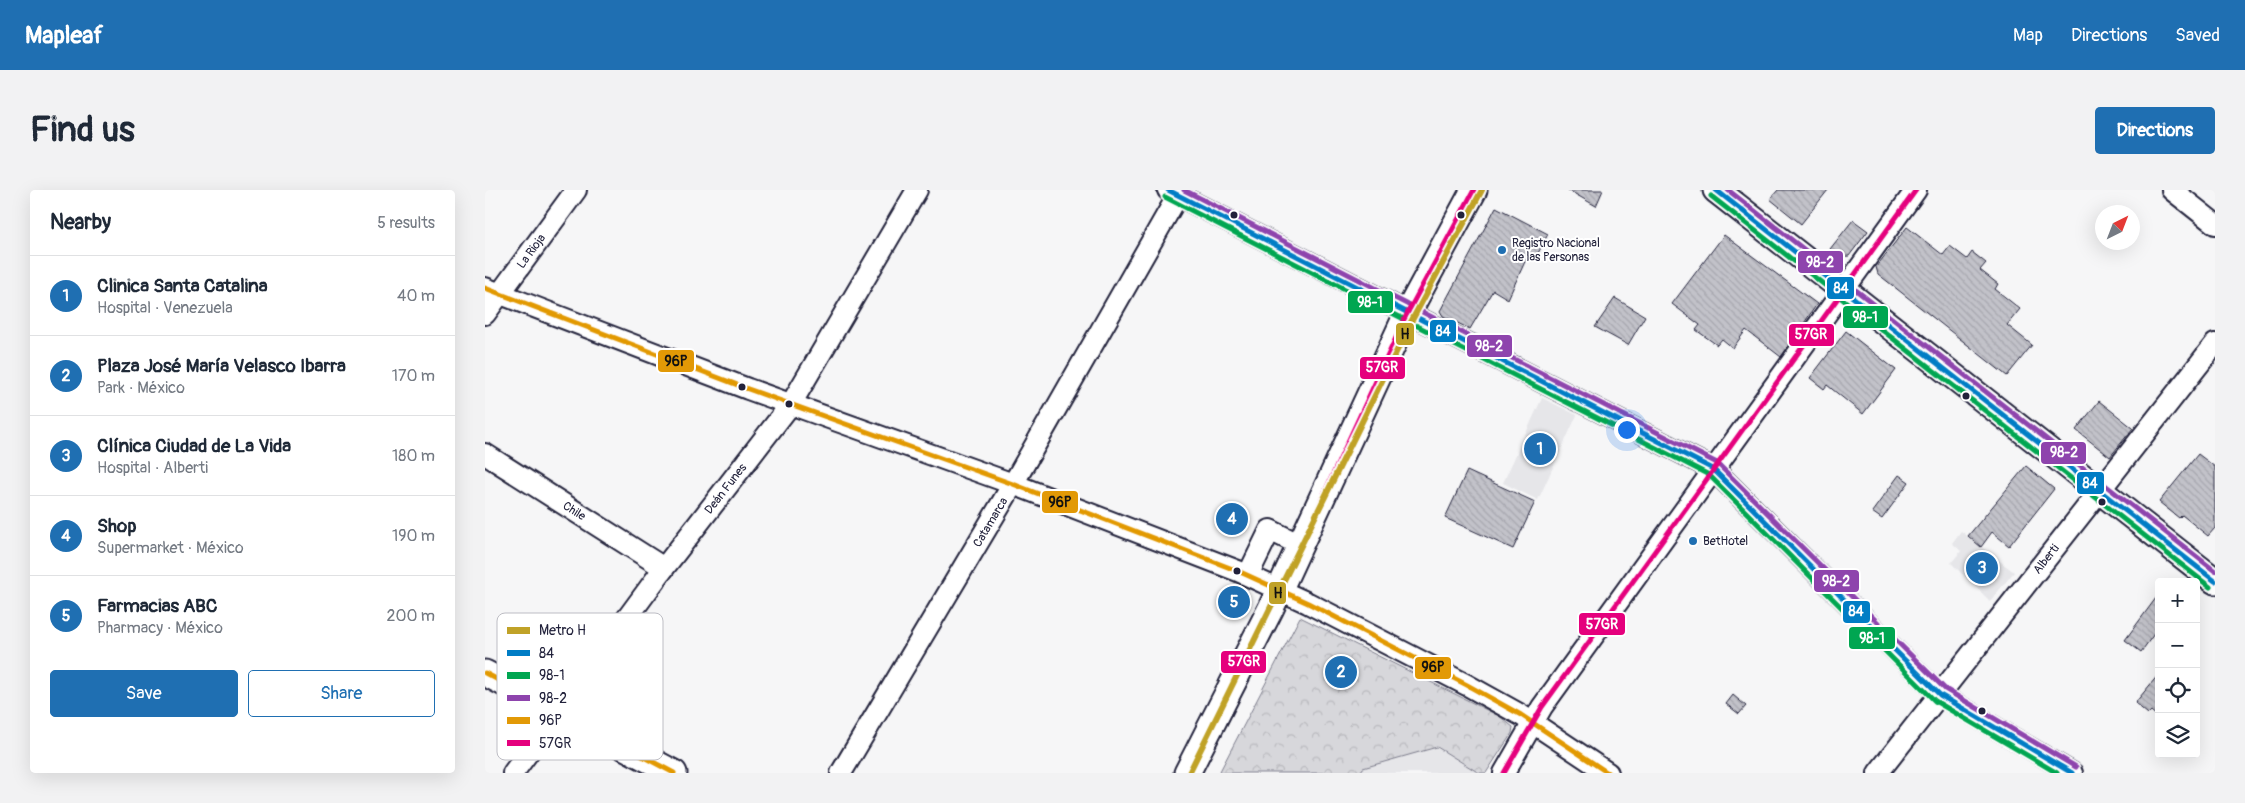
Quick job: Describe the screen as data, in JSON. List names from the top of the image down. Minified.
{"streets":{"street":["La Rioja","Deán Funes","Chile","Catamarca","Alberti"]},"crossings":[["Deán Funes","Chile"]],"places":["Registro Nacional de las Personas","BetHotel"],"lines":["metro line H","transit line 84","transit line 98-2","transit line 57GR","transit line 98-1","transit line 96P"],"legend":["Metro H","84","98-1","98-2","96P","57GR"],"north":"top right","page":{"header":"Mapleaf","nav":["Map","Directions","Saved"],"buttons":["Directions",["Save","Share"]],"title":"Find us","heading":["Nearby","5 results"],"list":[{"mark":"1","name":"Clinica Santa Catalina","note":"Hospital · Venezuela","value":"40 m"},{"mark":"2","name":"Plaza José María Velasco Ibarra","note":"Park · México","value":"170 m"},{"mark":"3","name":"Clínica Ciudad de La Vida","note":"Hospital · Alberti","value":"180 m"},{"mark":"4","name":"Shop","note":"Supermarket · México","value":"190 m"},{"mark":"5","name":"Farmacias ABC","note":"Pharmacy · México","value":"200 m"}],"pins":["1","4","3","5","2"],"map_buttons":["+","−"]}}
